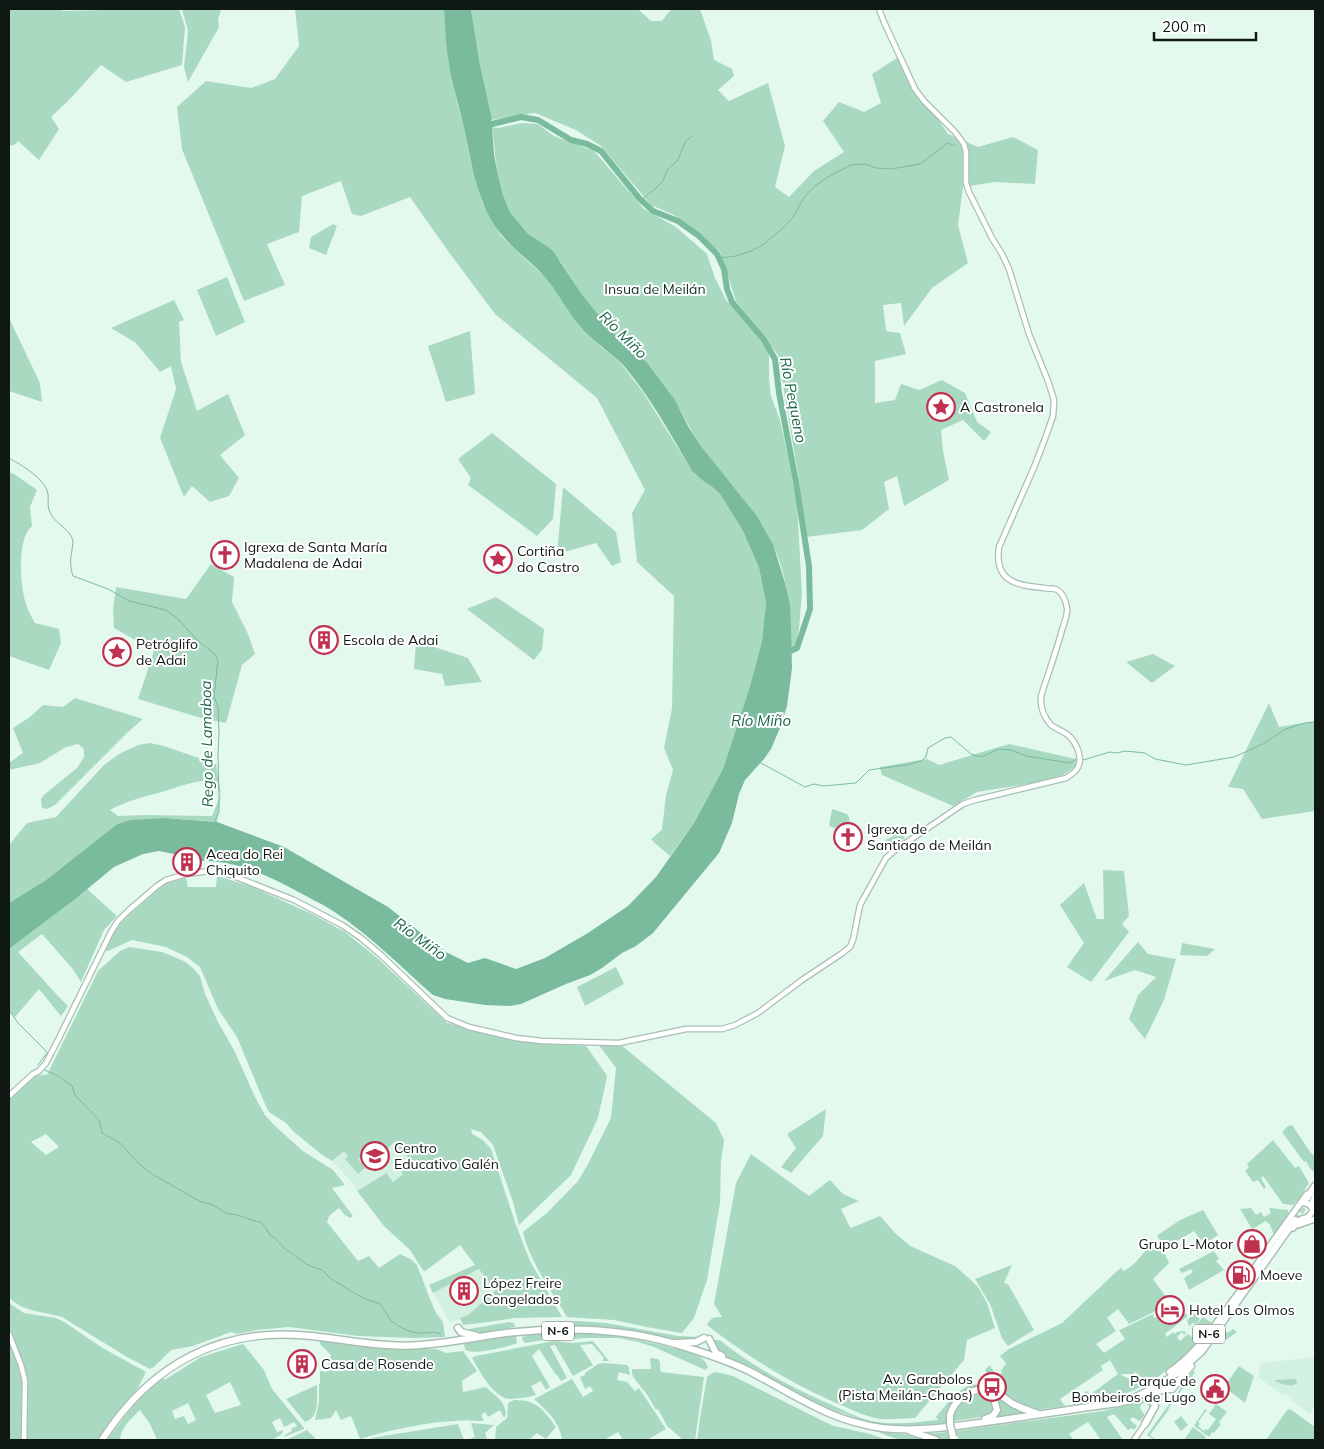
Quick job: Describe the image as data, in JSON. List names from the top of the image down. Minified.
{"streets":{"highway":["N-6"]},"water":["Río Miño","Río Pequeno","Rego de Lamaboa"],"parks":["Insua de Meilán"],"places":{"place":["A Castronela","Cortiña do Castro","Petróglifo de Adai"],"church":["Igrexa de Santa María Madalena de Adai","Igrexa de Santiago de Meilán"],"building":["Escola de Adai","Acea do Rei Chiquito","López Freire Congelados","Casa de Rosende"],"school or university":["Centro Educativo Galén"],"shop":["Grupo L-Motor"],"fuel station":["Moeve"],"hotel":["Hotel Los Olmos"],"bus stop":["Av. Garabolos (Pista Meilán-Chaos)"],"public building":["Parque de Bombeiros de Lugo"]},"scale_bar":"200 m"}
